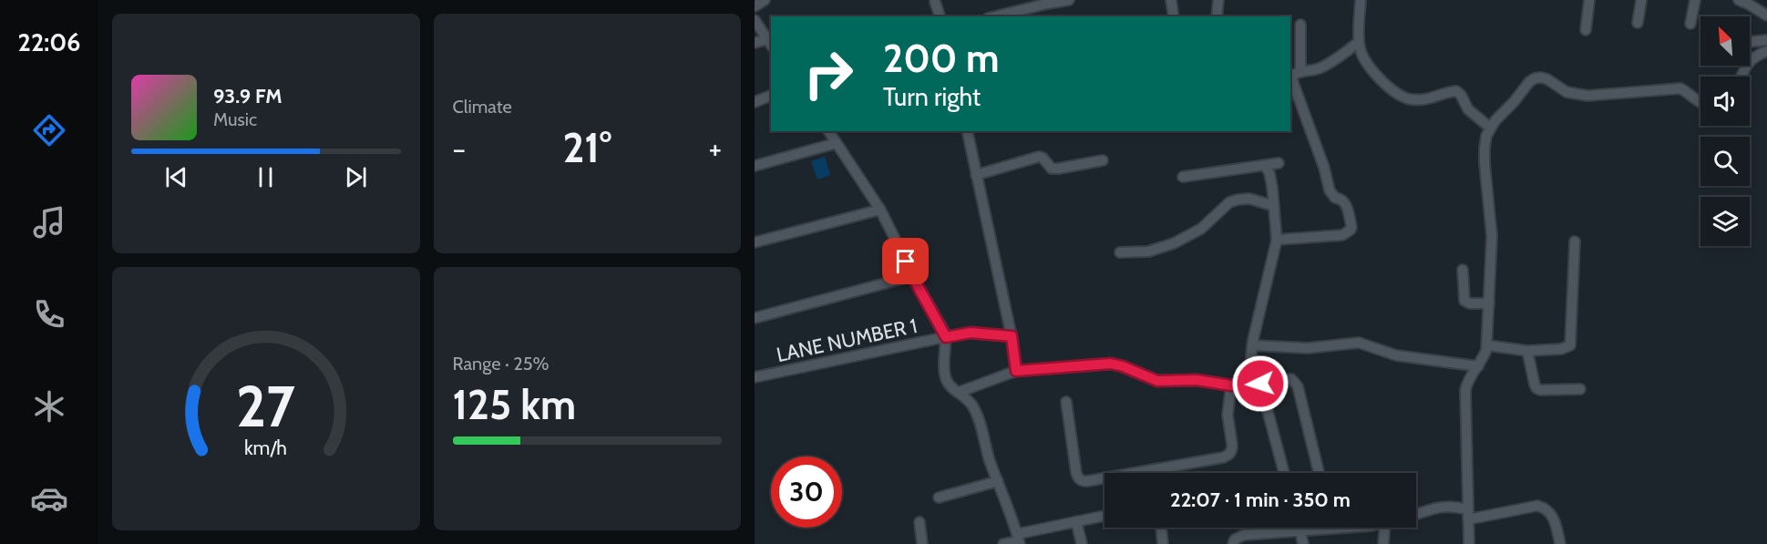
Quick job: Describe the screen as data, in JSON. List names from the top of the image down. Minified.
{"streets":{"street":["LANE NUMBER 1"]},"north":"top left","page":{"tabs":"22:06","tile":["Climate",["Range · 25%","125 km"]],"turn":["200 m","Turn right"],"song":["93.9 FM","Music"],"heat":["−","21°","+"],"limit":"30","trip":"22:07 · 1 min · 350 m","gauge":["27","km/h"]}}
